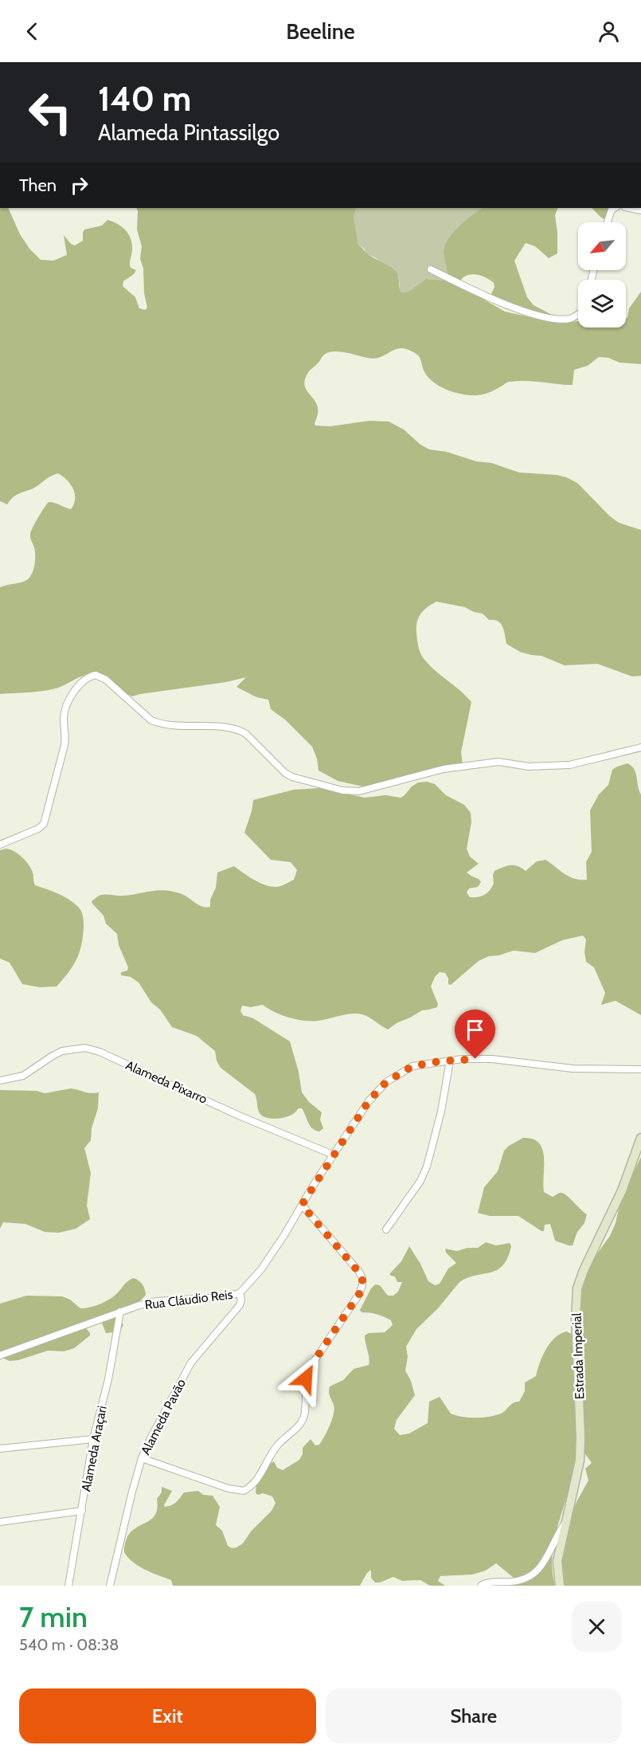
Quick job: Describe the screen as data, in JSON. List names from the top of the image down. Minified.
{"streets":{"street":["Alameda Pixarro","Rua Cláudio Reis","Estrada Imperial","Alameda Pavão","Alameda Araçari"]},"crossings":[["Alameda Pixarro","Rua Cláudio Reis"],["Rua Cláudio Reis","Alameda Pavão"],["Rua Cláudio Reis","Alameda Araçari"]],"north":"bottom left","page":{"header":"Beeline","turn":["140 m","Alameda Pintassilgo"],"then":"Then","heading":["7 min","540 m · 08:38"],"buttons":["Exit","Share"]}}
